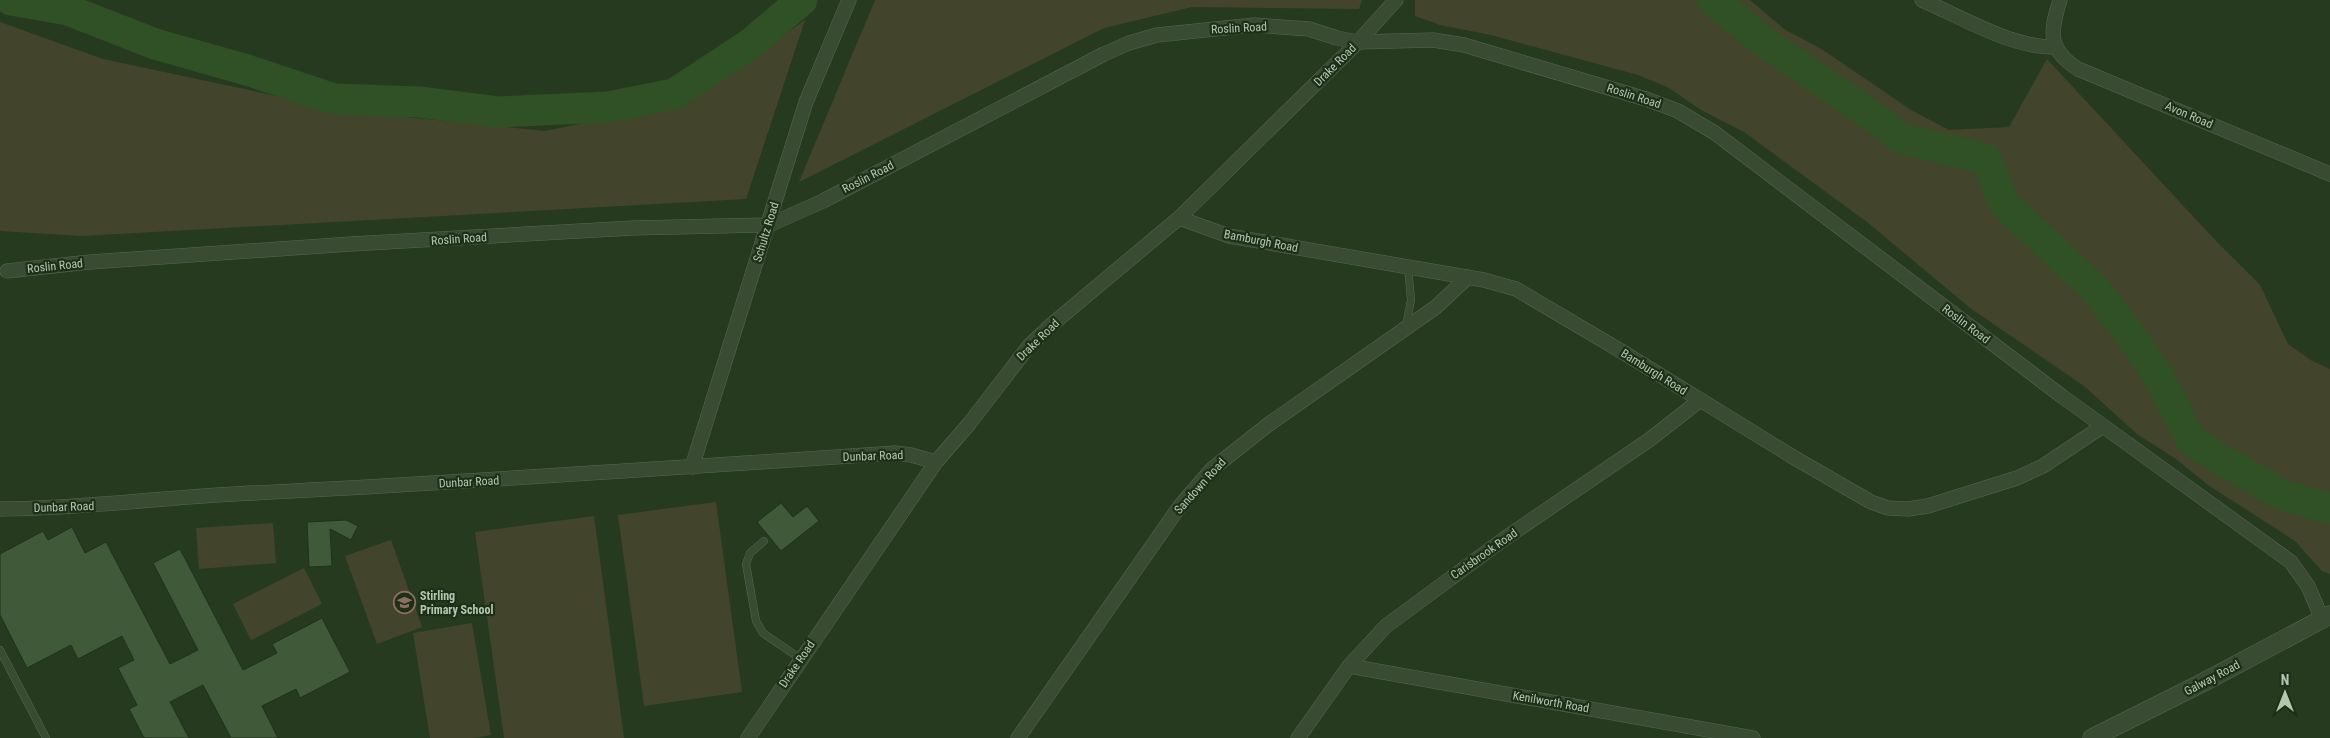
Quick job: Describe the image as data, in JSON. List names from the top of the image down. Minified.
{"streets":{"street":["Roslin Road","Drake Road","Avon Road","Schultz Road","Bamburgh Road","Dunbar Road","Sandown Road","Carisbrook Road","Galway Road","Kenilworth Road"]},"crossings":[["Roslin Road","Drake Road"],["Roslin Road","Schultz Road"],["Roslin Road","Bamburgh Road"],["Roslin Road","Galway Road"],["Drake Road","Bamburgh Road"],["Drake Road","Dunbar Road"],["Schultz Road","Dunbar Road"],["Bamburgh Road","Sandown Road"],["Bamburgh Road","Carisbrook Road"],["Carisbrook Road","Kenilworth Road"]],"places":{"school or university":["Stirling Primary School"]},"north":"top"}
